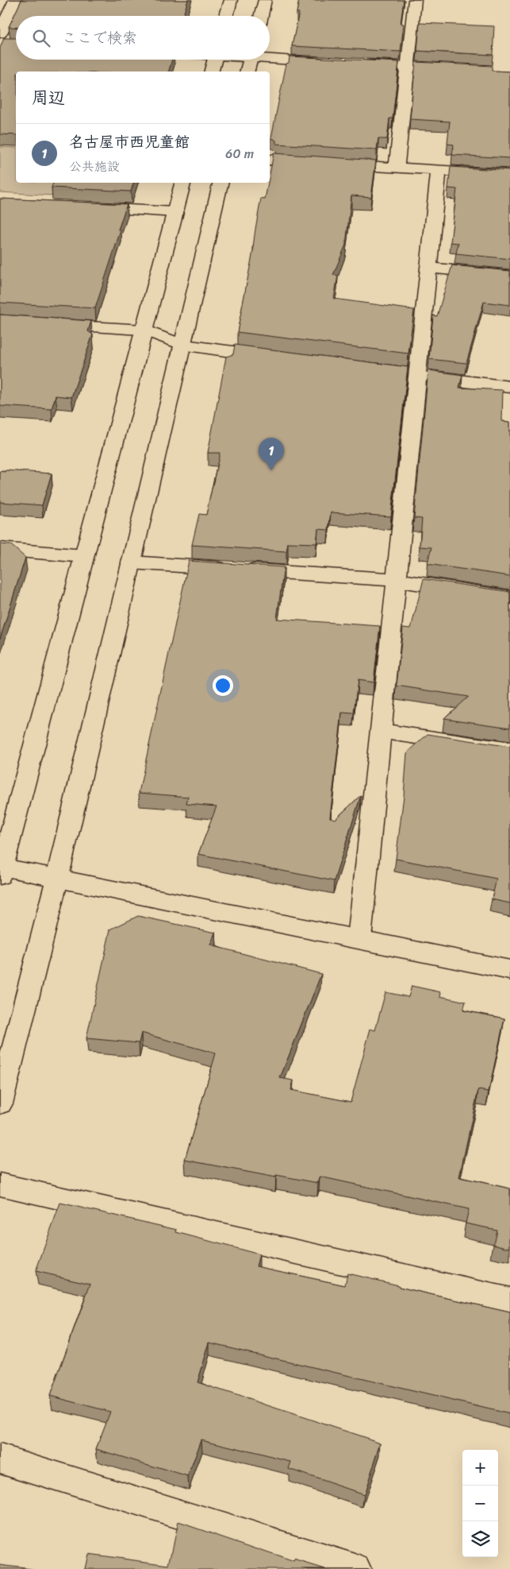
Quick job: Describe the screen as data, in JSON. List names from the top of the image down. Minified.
{"page":{"search":"ここで検索","heading":"周辺","list":[{"mark":"1","name":"名古屋市西児童館","note":"公共施設","value":"60 m"}],"pins":"1","map_buttons":["+","−"]}}
